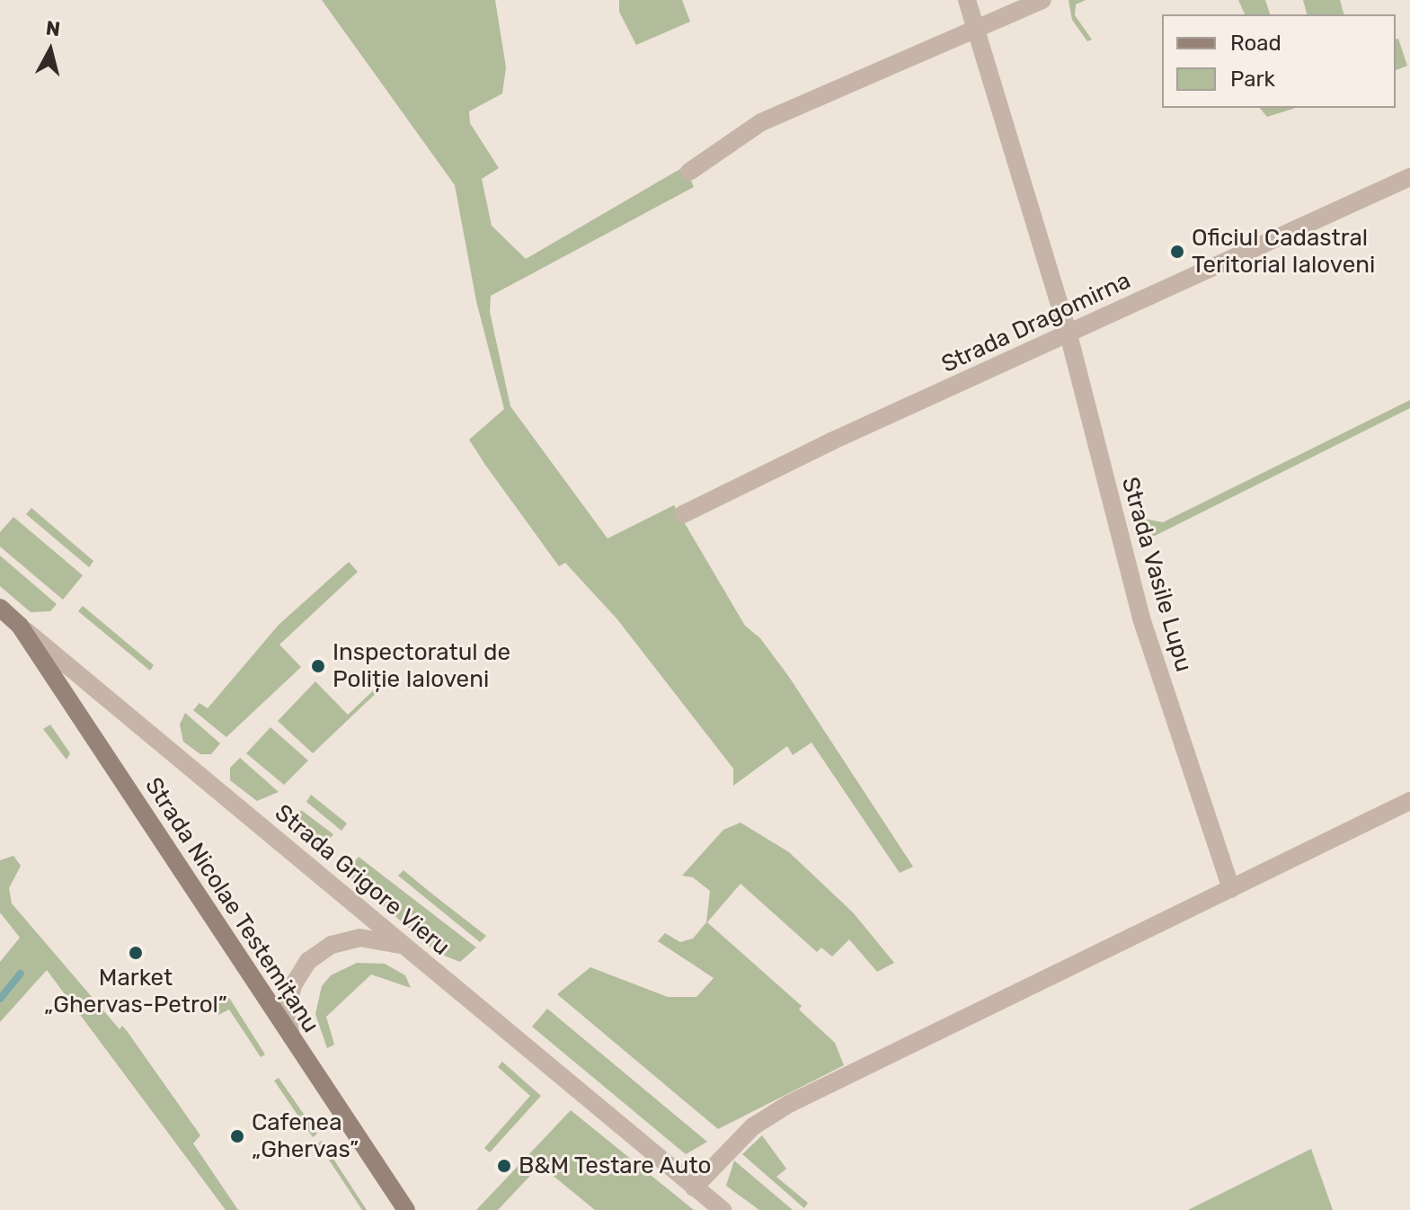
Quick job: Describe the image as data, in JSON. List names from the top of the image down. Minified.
{"streets":{"main road":["Strada Grigore Vieru","Strada Nicolae Testemițanu"],"street":["Strada Dragomirna","Strada Vasile Lupu"]},"crossings":[["Strada Dragomirna","Strada Vasile Lupu"],["Strada Grigore Vieru","Strada Nicolae Testemițanu"]],"places":["Oficiul Cadastral Teritorial Ialoveni","Inspectoratul de Poliție Ialoveni","Market „Ghervas-Petrol”","Cafenea „Ghervas”","B&M Testare Auto"],"legend":["Road","Park"],"north":"top"}
